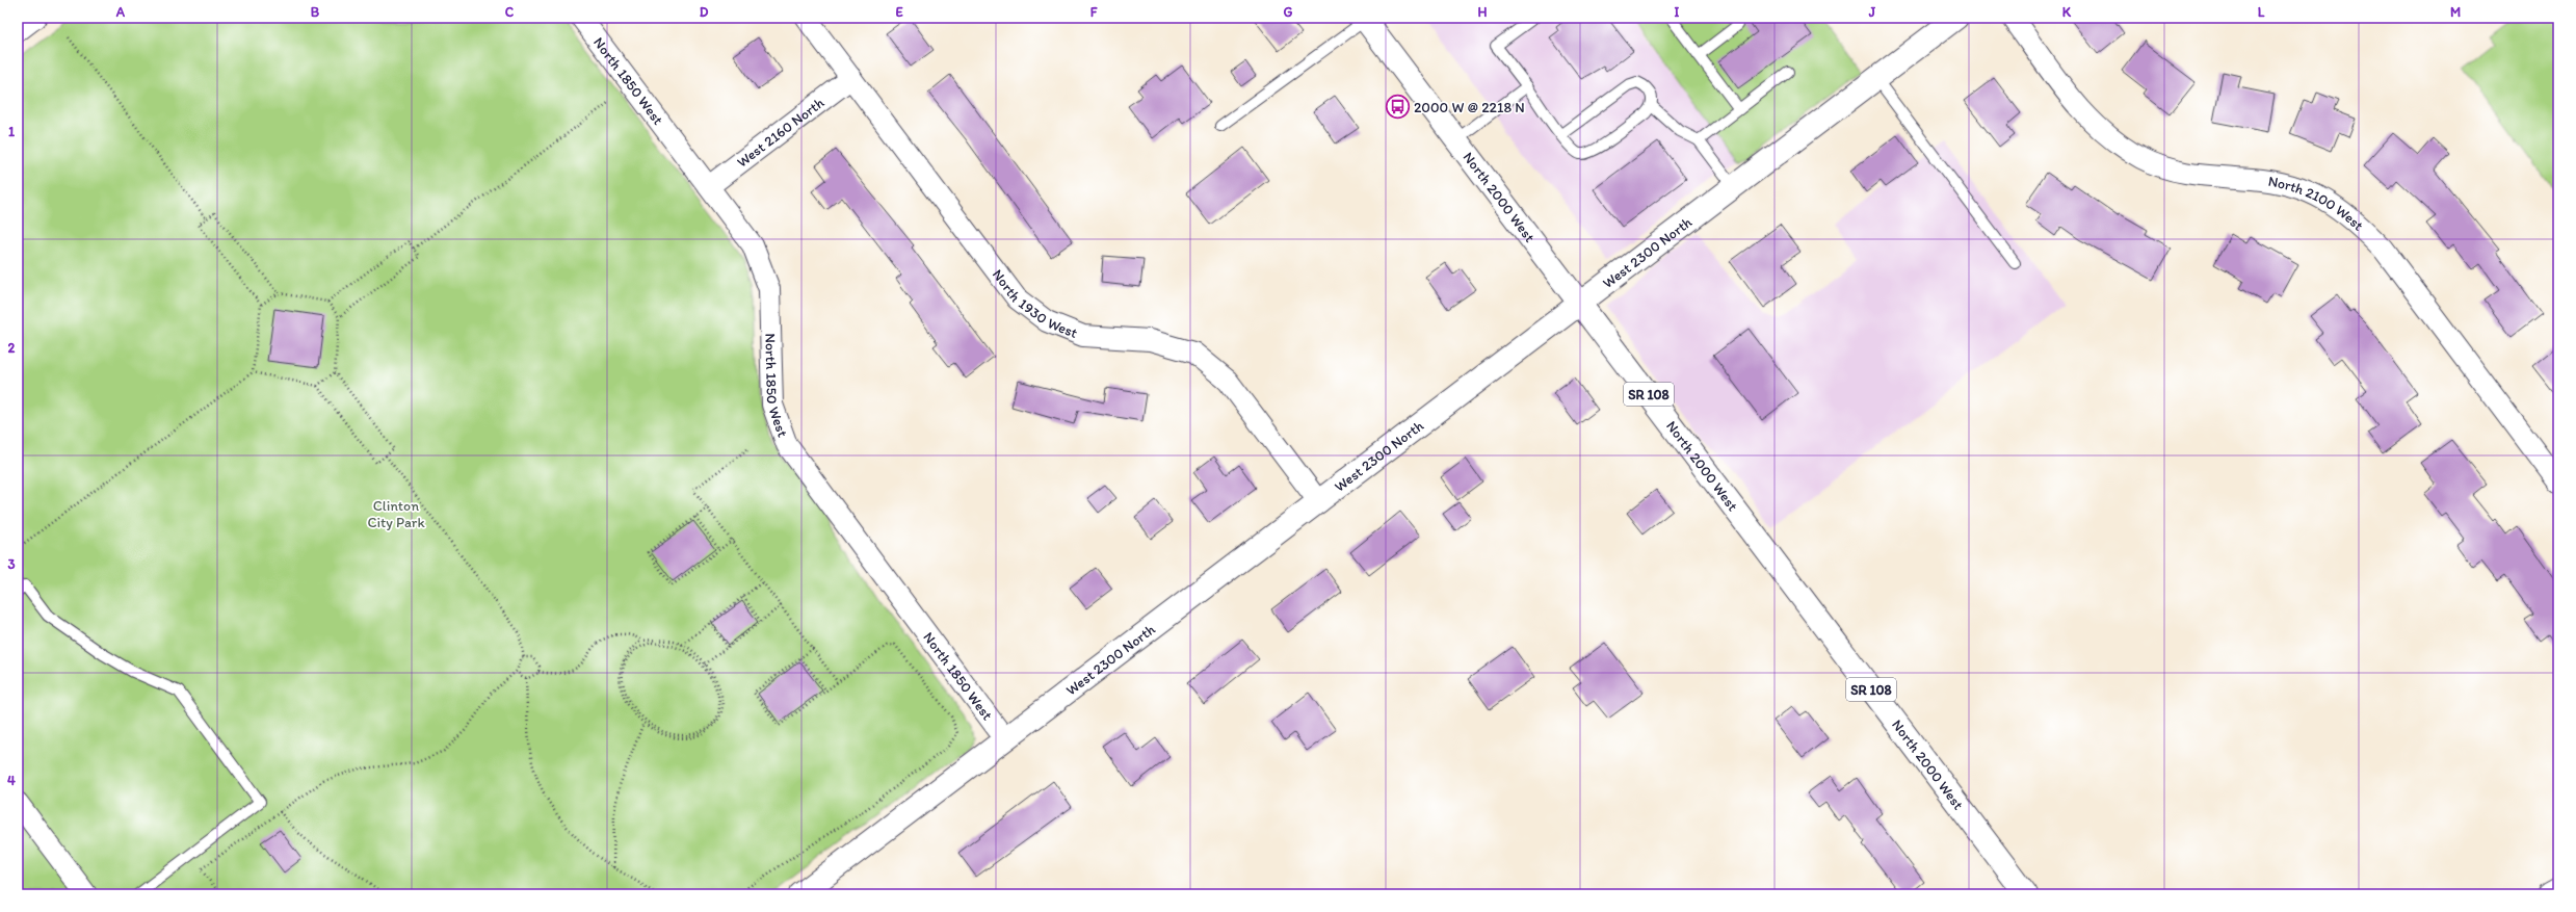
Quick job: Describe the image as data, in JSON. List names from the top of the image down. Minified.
{"streets":{"street":["North 1850 West","West 2160 North","North 2000 West","North 2100 West","West 2300 North","North 1930 West","SR 108"]},"crossings":[["North 1850 West","West 2160 North"],["North 1850 West","West 2300 North"],["West 2160 North","North 1930 West"],["North 2000 West","West 2300 North"],["West 2300 North","North 1930 West"]],"parks":["Clinton City Park"],"places":{"bus stop":["2000 W @ 2218 N"]},"grid":{"columns":["A","B","C","D","E","F","G","H","I","J","K","L","M"],"rows":["1","2","3","4"]}}
